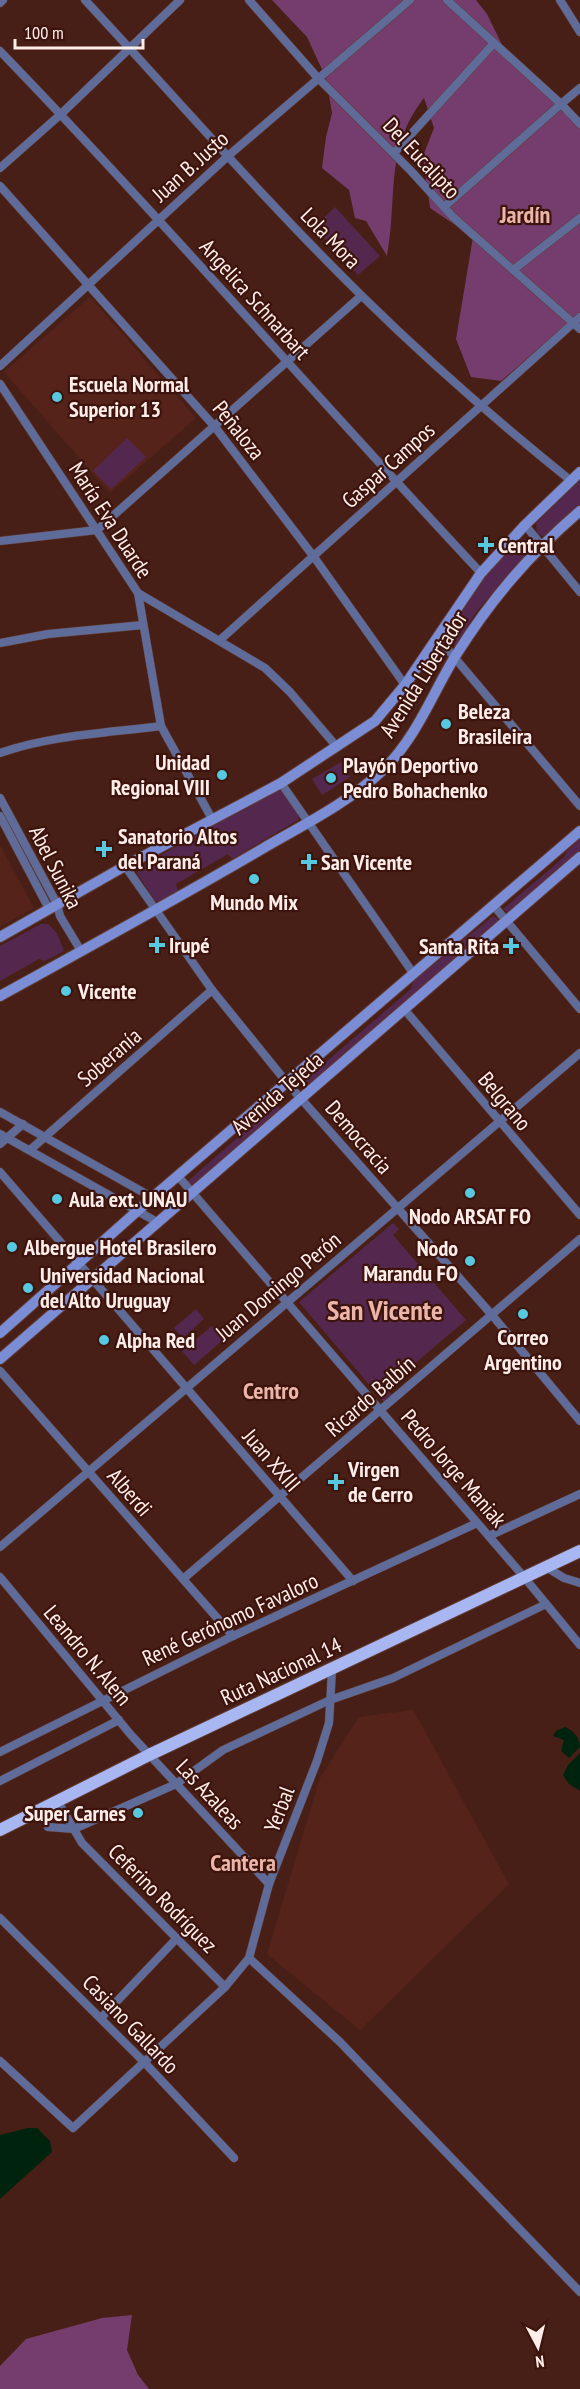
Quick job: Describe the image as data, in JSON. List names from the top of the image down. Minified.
{"streets":{"highway":["Ruta Nacional 14"],"main road":["Avenida Libertador","Avenida Tejeda"],"street":["Del Eucalipto","Juan B. Justo","Lola Mora","Angelica Schnarbart","Peñaloza","Gaspar Campos","María Eva Duarde","Abel Sunika","Soberanía","Belgrano","Democracia","Juan Domingo Perón","Ricardo Balbín","Juan XXIII","Pedro Jorge Maniak","Alberdi","René Gerónomo Favaloro","Leandro N. Alem","Las Azaleas","Yerbal","Ceferino Rodríguez","Casiano Gallardo"]},"crossings":[["Del Eucalipto","Juan B. Justo"],["Del Eucalipto","Gaspar Campos"],["Juan B. Justo","Lola Mora"],["Juan B. Justo","Angelica Schnarbart"],["Juan B. Justo","Peñaloza"],["Lola Mora","Gaspar Campos"],["Lola Mora","Avenida Libertador"],["Angelica Schnarbart","Gaspar Campos"],["Angelica Schnarbart","Avenida Libertador"],["Peñaloza","Gaspar Campos"],["Peñaloza","Avenida Libertador"],["María Eva Duarde","Avenida Libertador"],["Avenida Libertador","Abel Sunika"],["Avenida Libertador","Democracia"],["Soberanía","Democracia"],["Avenida Tejeda","Belgrano"],["Avenida Tejeda","Democracia"],["Avenida Tejeda","Juan XXIII"],["Avenida Tejeda","Pedro Jorge Maniak"],["Belgrano","Juan Domingo Perón"],["Democracia","Juan Domingo Perón"],["Democracia","Ricardo Balbín"],["Juan Domingo Perón","Juan XXIII"],["Juan Domingo Perón","Pedro Jorge Maniak"],["Juan Domingo Perón","Alberdi"],["Ricardo Balbín","Juan XXIII"],["Ricardo Balbín","Pedro Jorge Maniak"],["Ricardo Balbín","Alberdi"],["Juan XXIII","René Gerónomo Favaloro"],["Pedro Jorge Maniak","René Gerónomo Favaloro"],["Pedro Jorge Maniak","Ruta Nacional 14"],["Alberdi","René Gerónomo Favaloro"],["René Gerónomo Favaloro","Leandro N. Alem"],["Leandro N. Alem","Ruta Nacional 14"],["Leandro N. Alem","Las Azaleas"],["Ruta Nacional 14","Las Azaleas"],["Ruta Nacional 14","Yerbal"],["Ruta Nacional 14","Ceferino Rodríguez"],["Las Azaleas","Yerbal"],["Yerbal","Ceferino Rodríguez"]],"districts":["Jardín","San Vicente","Centro","Cantera"],"places":{"other":["Escuela Normal Superior 13","Beleza Brasileira","Unidad Regional VIII","Playón Deportivo Pedro Bohachenko","Mundo Mix","Vicente","Nodo ARSAT FO","Aula ext. UNAU","Albergue Hotel Brasilero","Nodo Marandu FO","Universidad Nacional del Alto Uruguay","Correo Argentino","Alpha Red","Super Carnes"],"health":["Central","Sanatorio Altos del Paraná","San Vicente","Irupé","Santa Rita","Virgen de Cerro"]},"scale_bar":"100 m","north":"bottom"}
